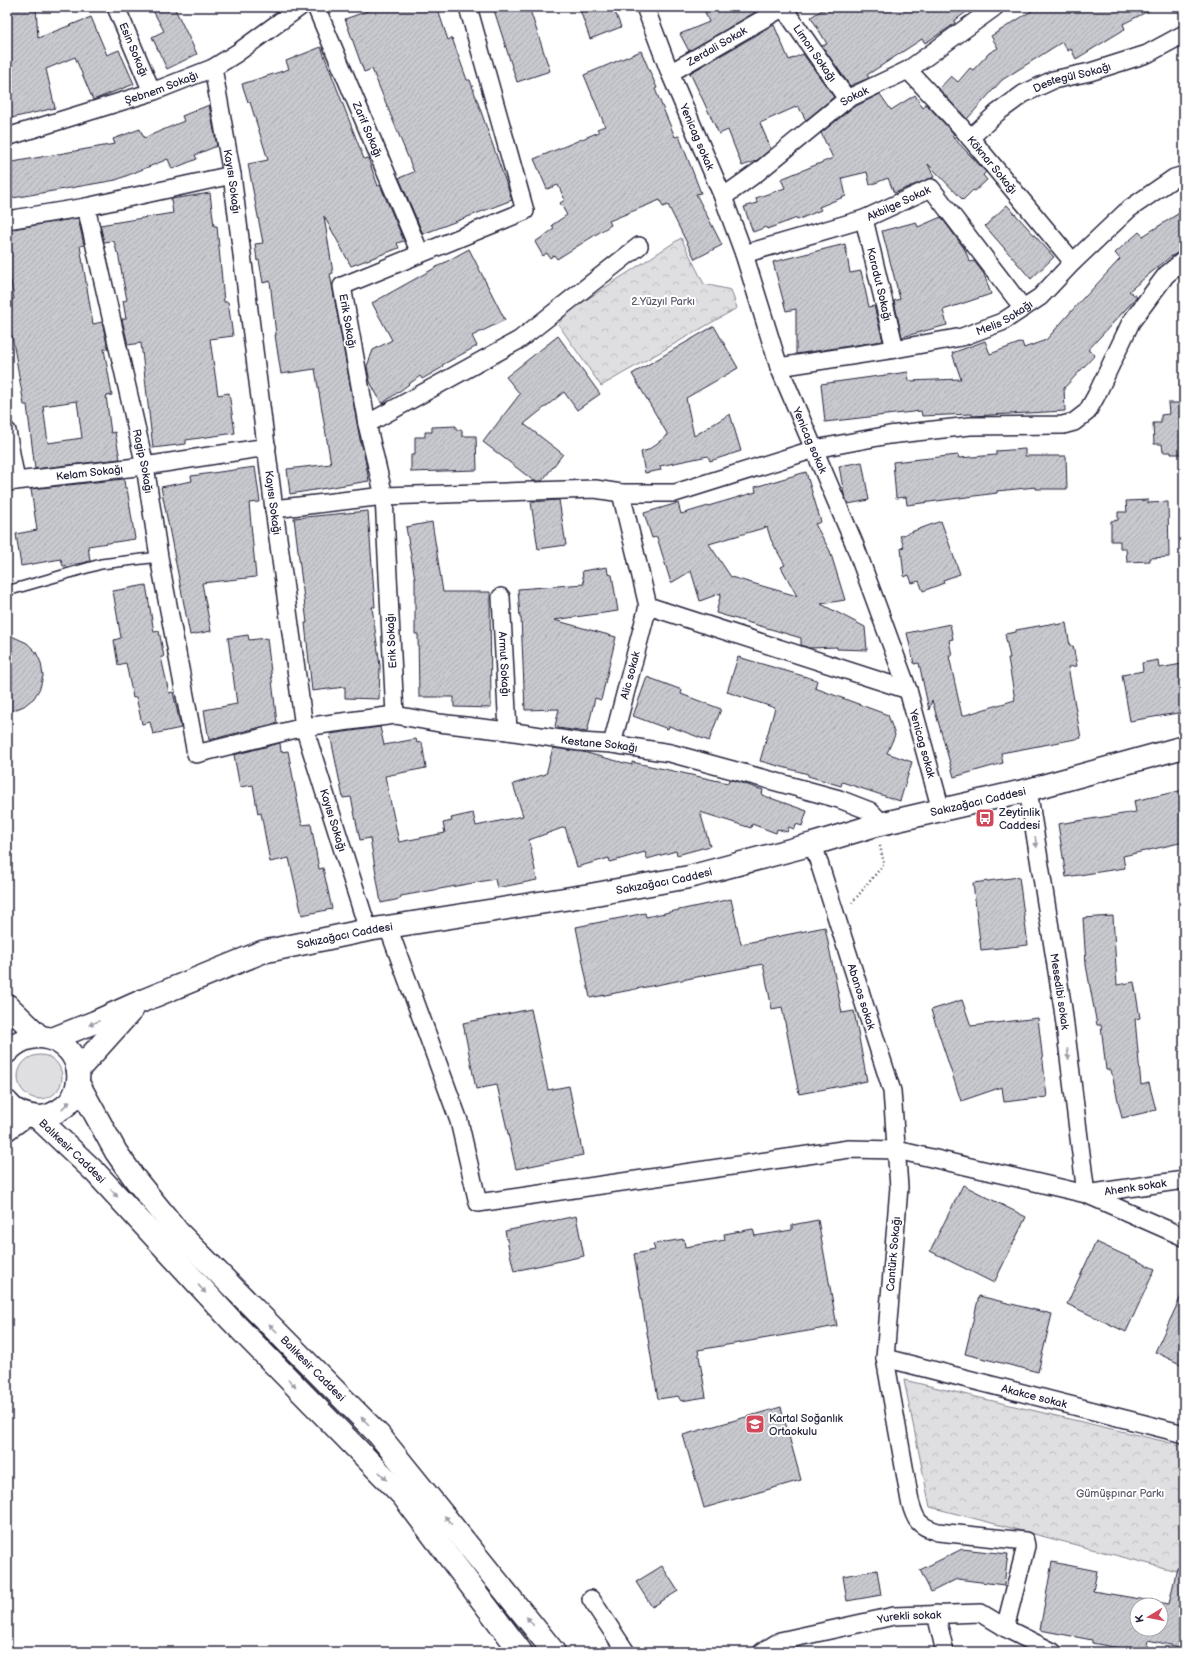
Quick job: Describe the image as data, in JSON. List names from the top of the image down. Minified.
{"streets":{"main road":["Sakızağacı Caddesi","Balıkesir Caddesi"],"street":["Zerdali Sokak","Esin Sokağı","Limon Sokağı","Destegül Sokağı","Şebnem Sokağı","Sokak","Zarif Sokağı","Yenicag sokak","Köknar Sokağı","Kayısı Sokağı","Akbilge Sokak","Karadut Sokağı","Melis Sokağı","Erik Sokağı","Ragip Sokağı","Kelam Sokağı","Armut Sokağı","Alic sokak","Kestane Sokağı","Mesedibi sokak","Abanos sokak","Ahenk sokak","Cantürk Sokağı","Akakce sokak","Yurekli sokak"]},"crossings":[["Zerdali Sokak","Limon Sokağı"],["Zerdali Sokak","Yenicag sokak"],["Esin Sokağı","Şebnem Sokağı"],["Limon Sokağı","Sokak"],["Destegül Sokağı","Köknar Sokağı"],["Şebnem Sokağı","Kayısı Sokağı"],["Sokak","Yenicag sokak"],["Sokak","Köknar Sokağı"],["Zarif Sokağı","Erik Sokağı"],["Yenicag sokak","Akbilge Sokak"],["Yenicag sokak","Melis Sokağı"],["Yenicag sokak","Sakızağacı Caddesi"],["Köknar Sokağı","Melis Sokağı"],["Kayısı Sokağı","Ragip Sokağı"],["Kayısı Sokağı","Kelam Sokağı"],["Kayısı Sokağı","Kestane Sokağı"],["Kayısı Sokağı","Sakızağacı Caddesi"],["Kayısı Sokağı","Abanos sokak"],["Kayısı Sokağı","Cantürk Sokağı"],["Akbilge Sokak","Karadut Sokağı"],["Akbilge Sokak","Melis Sokağı"],["Karadut Sokağı","Melis Sokağı"],["Erik Sokağı","Kestane Sokağı"],["Ragip Sokağı","Kelam Sokağı"],["Ragip Sokağı","Kestane Sokağı"],["Armut Sokağı","Kestane Sokağı"],["Alic sokak","Kestane Sokağı"],["Kestane Sokağı","Sakızağacı Caddesi"],["Sakızağacı Caddesi","Mesedibi sokak"],["Sakızağacı Caddesi","Abanos sokak"],["Sakızağacı Caddesi","Balıkesir Caddesi"],["Mesedibi sokak","Ahenk sokak"],["Abanos sokak","Cantürk Sokağı"],["Cantürk Sokağı","Akakce sokak"],["Cantürk Sokağı","Yurekli sokak"]],"one_way":["Mesedibi sokak"],"parks":["2.Yüzyıl Parkı","Gümüşpınar Parkı"],"places":{"bus stop":["Zeyti̇nli̇k Caddesi̇"],"school or university":["Kartal Soğanlık Ortaokulu"]},"north":"left"}
